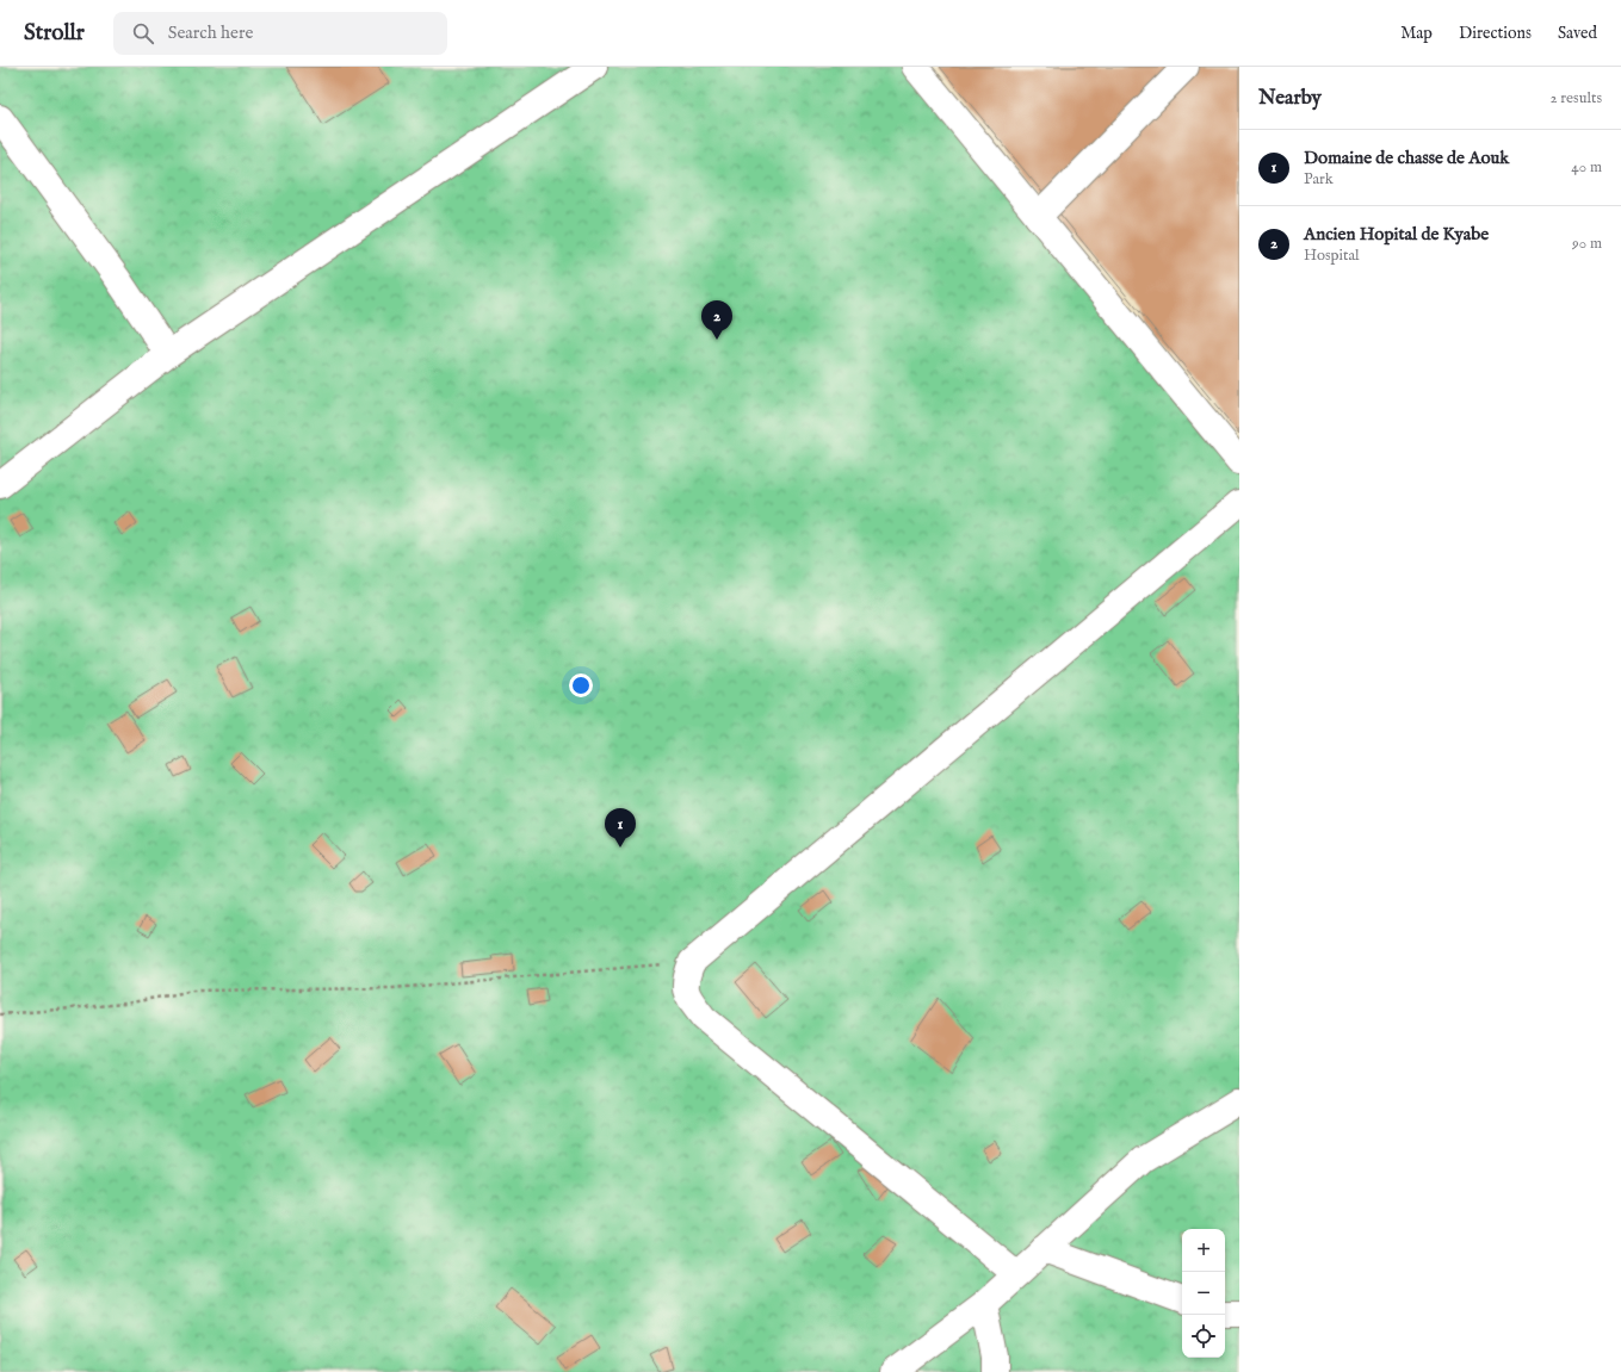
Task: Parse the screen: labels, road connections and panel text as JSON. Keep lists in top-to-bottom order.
{
  "page": {
    "header": "Strollr",
    "search": "Search here",
    "nav": ["Map", "Directions", "Saved"],
    "heading": ["Nearby", "2 results"],
    "list": [
      {
        "mark": "1",
        "name": "Domaine de chasse de Aouk",
        "note": "Park",
        "value": "40 m"
      },
      {
        "mark": "2",
        "name": "Ancien Hopital de Kyabe",
        "note": "Hospital",
        "value": "90 m"
      }
    ],
    "pins": ["2", "1"],
    "map_buttons": ["+", "−"]
  }
}
